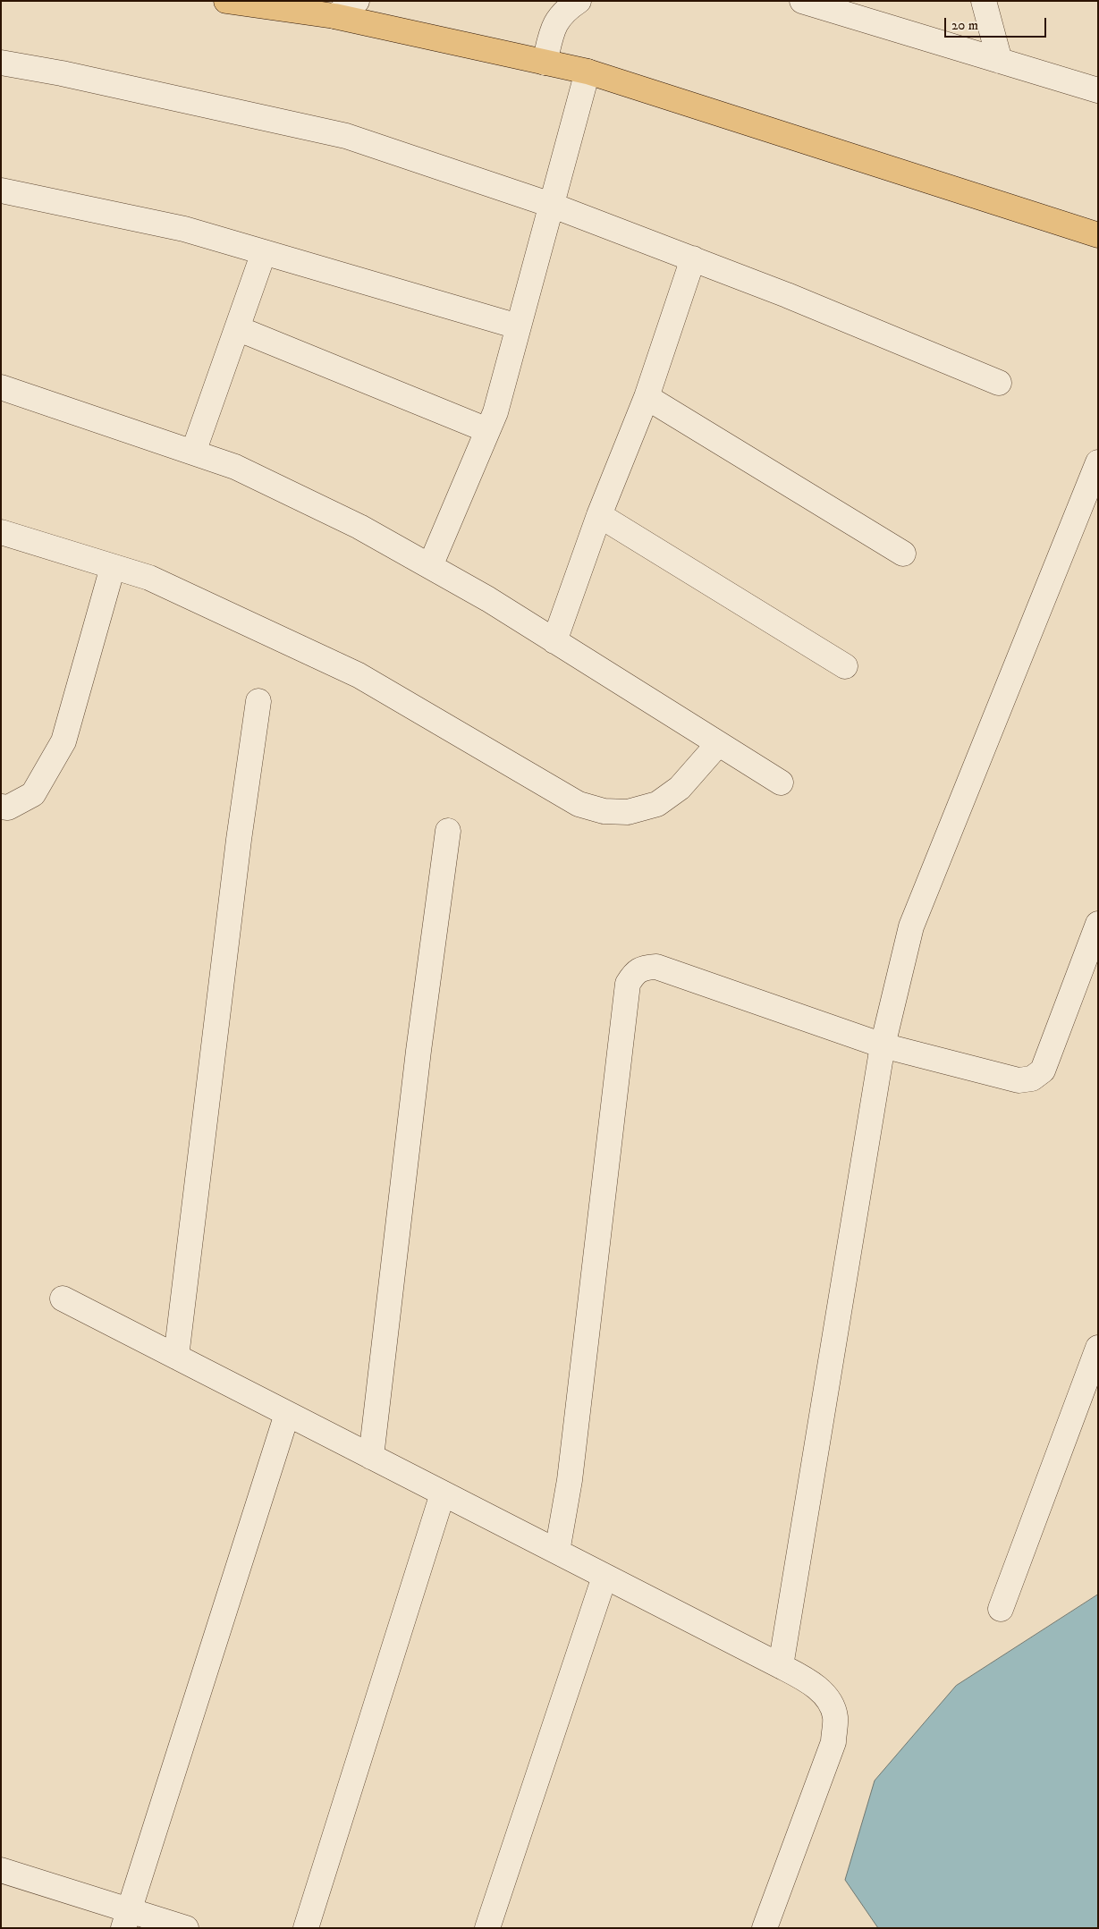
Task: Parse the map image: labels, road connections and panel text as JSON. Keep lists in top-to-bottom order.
{
  "scale_bar": "20 m"
}
